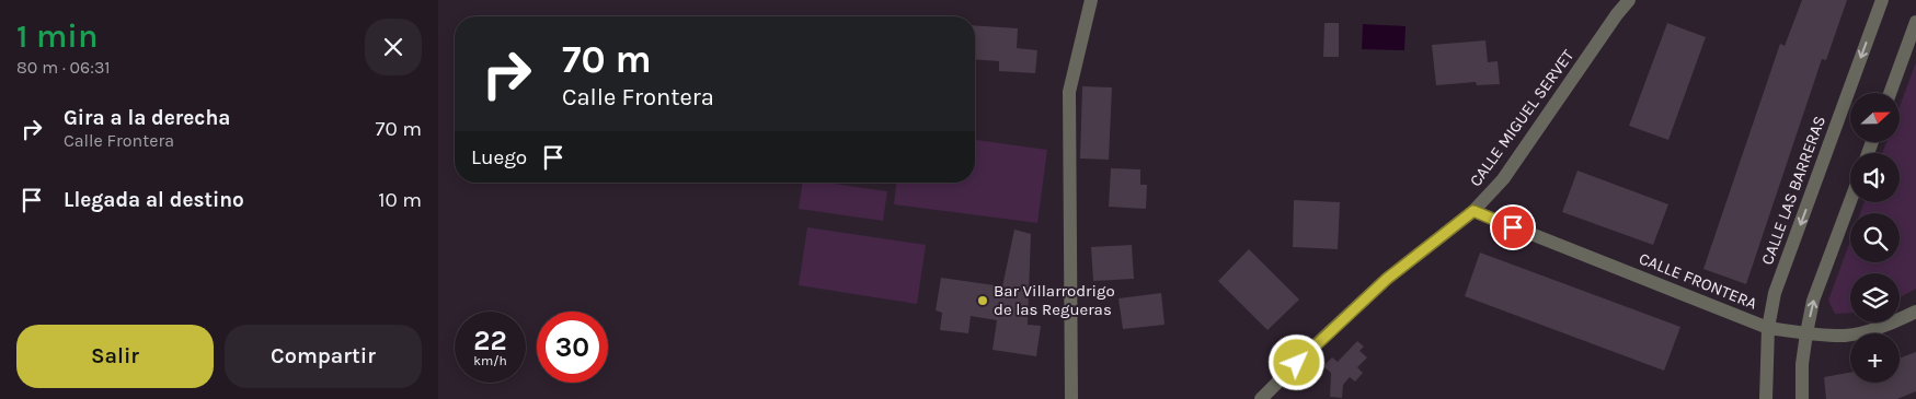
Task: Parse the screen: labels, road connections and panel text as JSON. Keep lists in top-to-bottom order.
{
  "streets": {
    "street": ["CALLE MIGUEL SERVET", "CALLE LAS BARRERAS", "CALLE FRONTERA"]
  },
  "crossings": [
    ["CALLE MIGUEL SERVET", "CALLE FRONTERA"],
    ["CALLE LAS BARRERAS", "CALLE FRONTERA"]
  ],
  "places": ["Bar Villarrodrigo de las Regueras"],
  "north": "right",
  "page": {
    "heading": ["1 min", "80 m · 06:31"],
    "turn": ["70 m", "Calle Frontera"],
    "list": [
      {
        "name": "Gira a la derecha",
        "note": "Calle Frontera",
        "value": "70 m"
      },
      {
        "name": "Llegada al destino",
        "value": "10 m"
      }
    ],
    "map_buttons": "+",
    "then": "Luego",
    "speed": "22 km/h",
    "limit": "30",
    "buttons": ["Salir", "Compartir"]
  }
}
